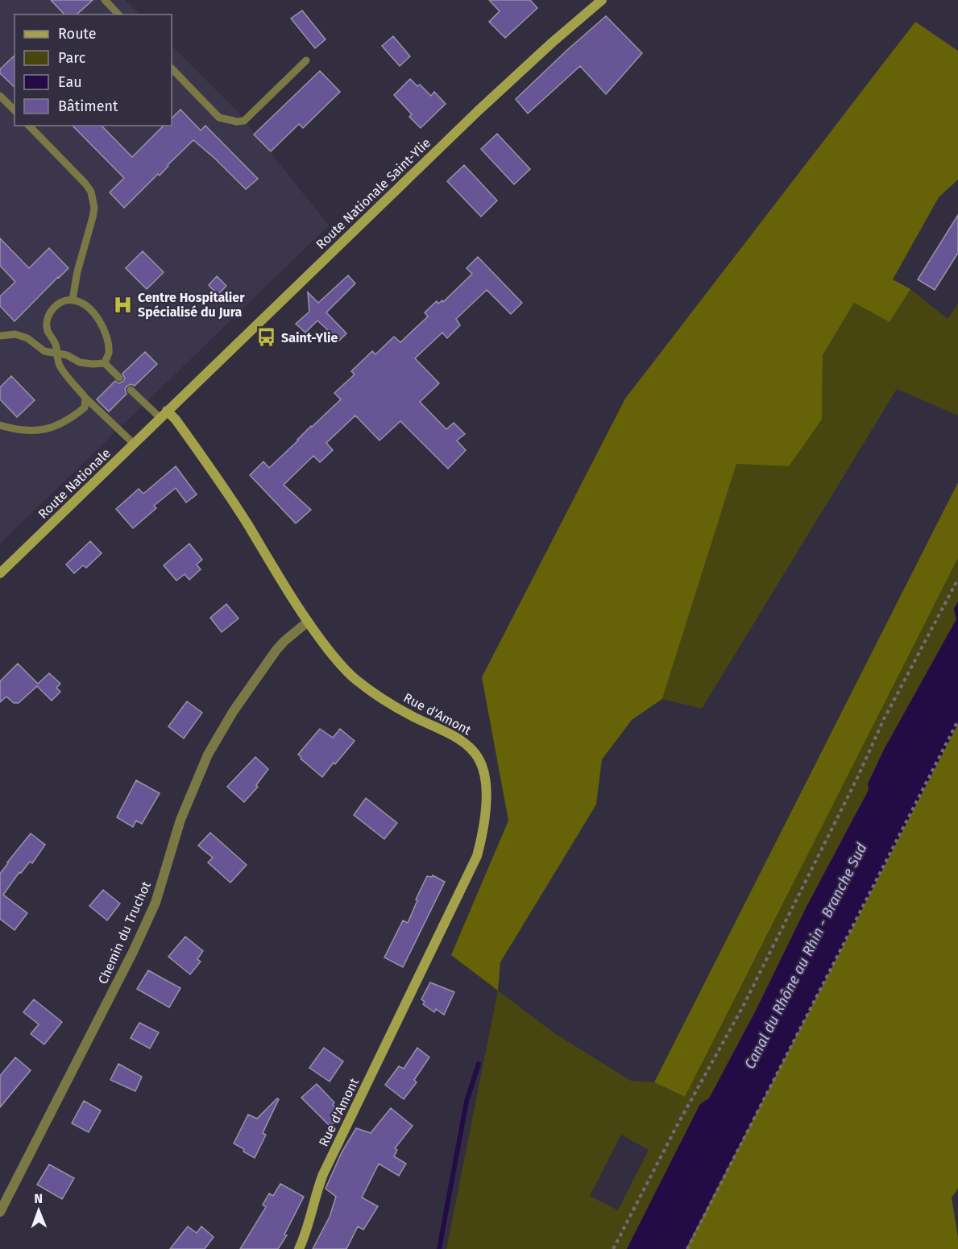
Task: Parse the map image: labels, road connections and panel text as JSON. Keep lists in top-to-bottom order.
{
  "streets": {
    "street": [
      "Route Nationale Saint-Ylie",
      "Route Nationale",
      "Rue d'Amont",
      "Chemin du Truchot"
    ]
  },
  "crossings": [
    ["Route Nationale Saint-Ylie", "Route Nationale"],
    ["Route Nationale Saint-Ylie", "Rue d'Amont"],
    ["Route Nationale", "Rue d'Amont"],
    ["Rue d'Amont", "Chemin du Truchot"]
  ],
  "water": ["Canal du Rhône au Rhin - Branche Sud"],
  "places": {
    "hospital": ["Centre Hospitalier Spécialisé du Jura"],
    "bus stop": ["Saint-Ylie"]
  },
  "legend": [
    "Route",
    "Parc",
    "Eau",
    "Bâtiment"
  ],
  "north": "top"
}
